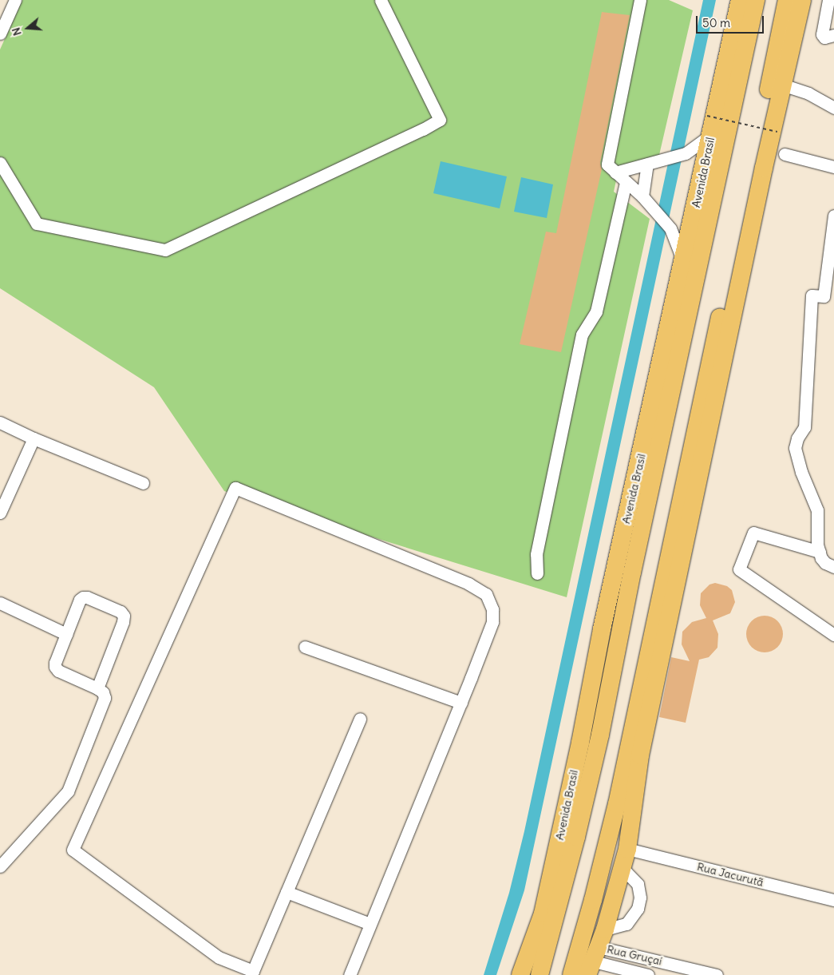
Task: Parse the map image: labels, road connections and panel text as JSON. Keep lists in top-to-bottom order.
{
  "streets": {
    "highway": ["Avenida Brasil"],
    "street": ["Rua Jacurutã", "Rua Gruçaí"]
  },
  "scale_bar": "50 m",
  "north": "left"
}
